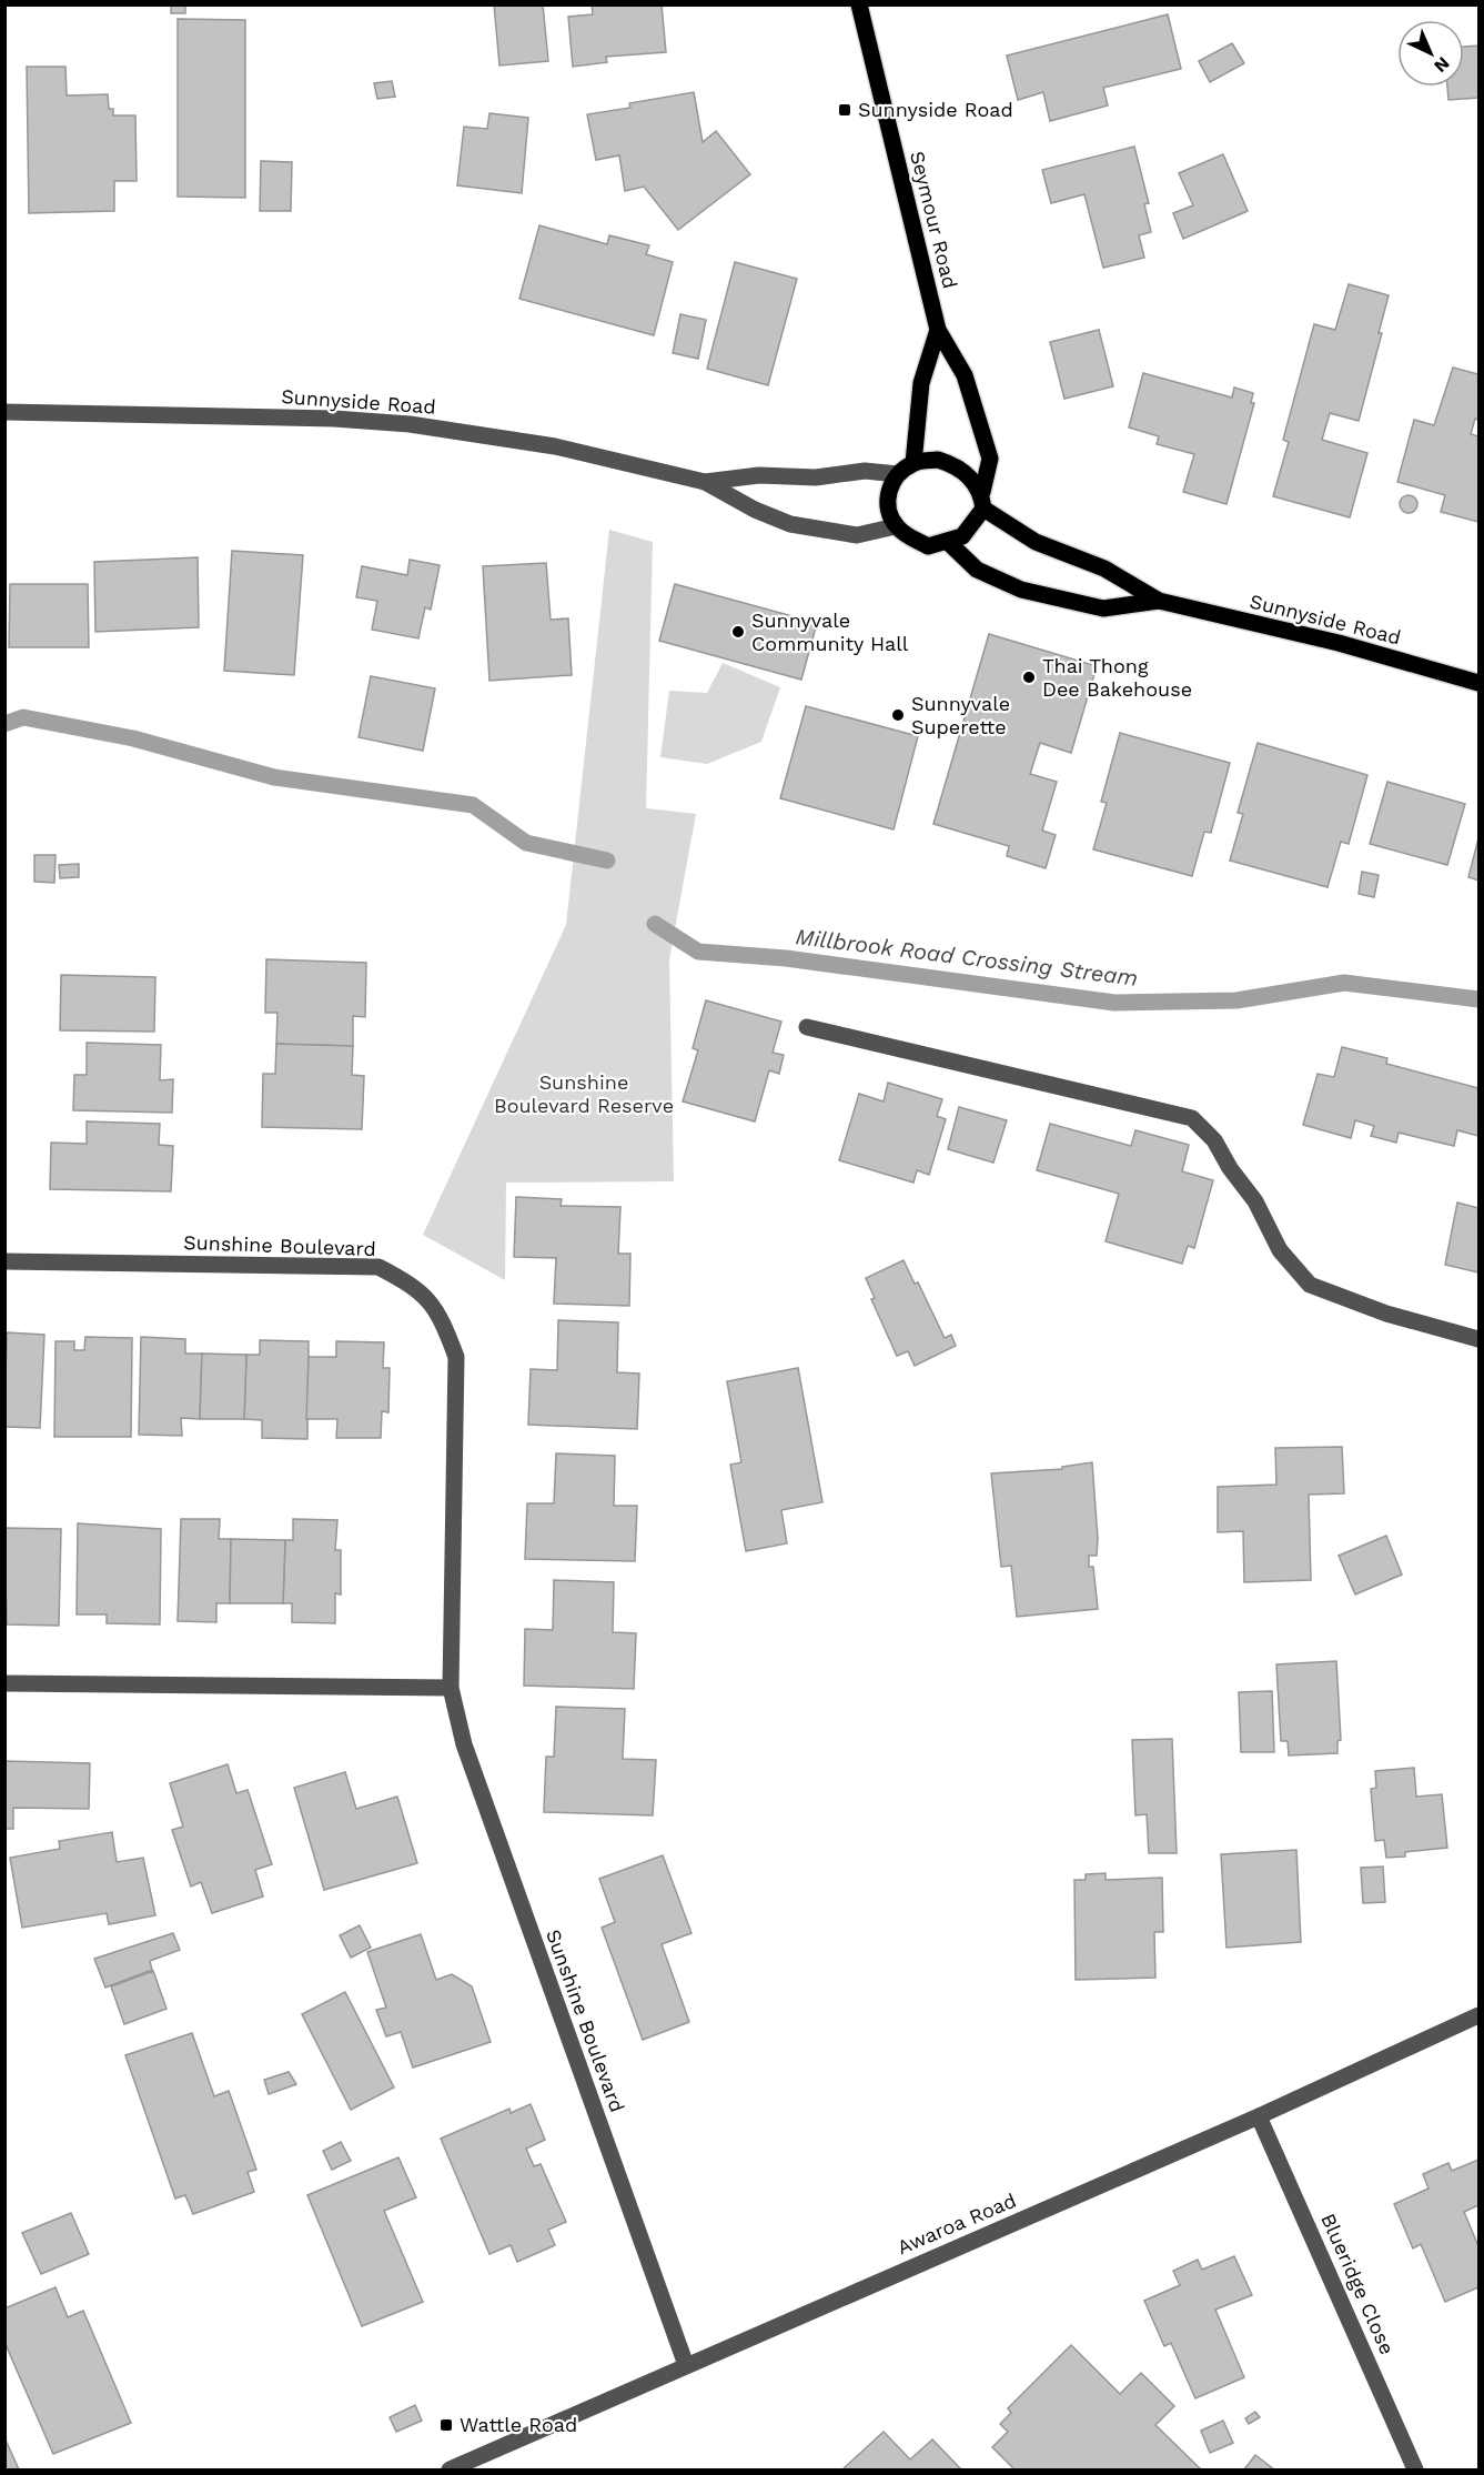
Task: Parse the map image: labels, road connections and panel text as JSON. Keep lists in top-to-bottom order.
{
  "streets": {
    "main road": ["Seymour Road", "Sunnyside Road"],
    "street": ["Sunshine Boulevard", "Awaroa Road", "Blueridge Close"]
  },
  "crossings": [
    ["Seymour Road", "Sunnyside Road"],
    ["Sunshine Boulevard", "Awaroa Road"],
    ["Awaroa Road", "Blueridge Close"]
  ],
  "water": ["Millbrook Road Crossing Stream"],
  "parks": ["Sunshine Boulevard Reserve"],
  "places": {
    "transit": ["Sunnyside Road", "Wattle Road"],
    "other": ["Sunnyvale Community Hall", "Thai Thong Dee Bakehouse", "Sunnyvale Superette"]
  },
  "north": "bottom right"
}
